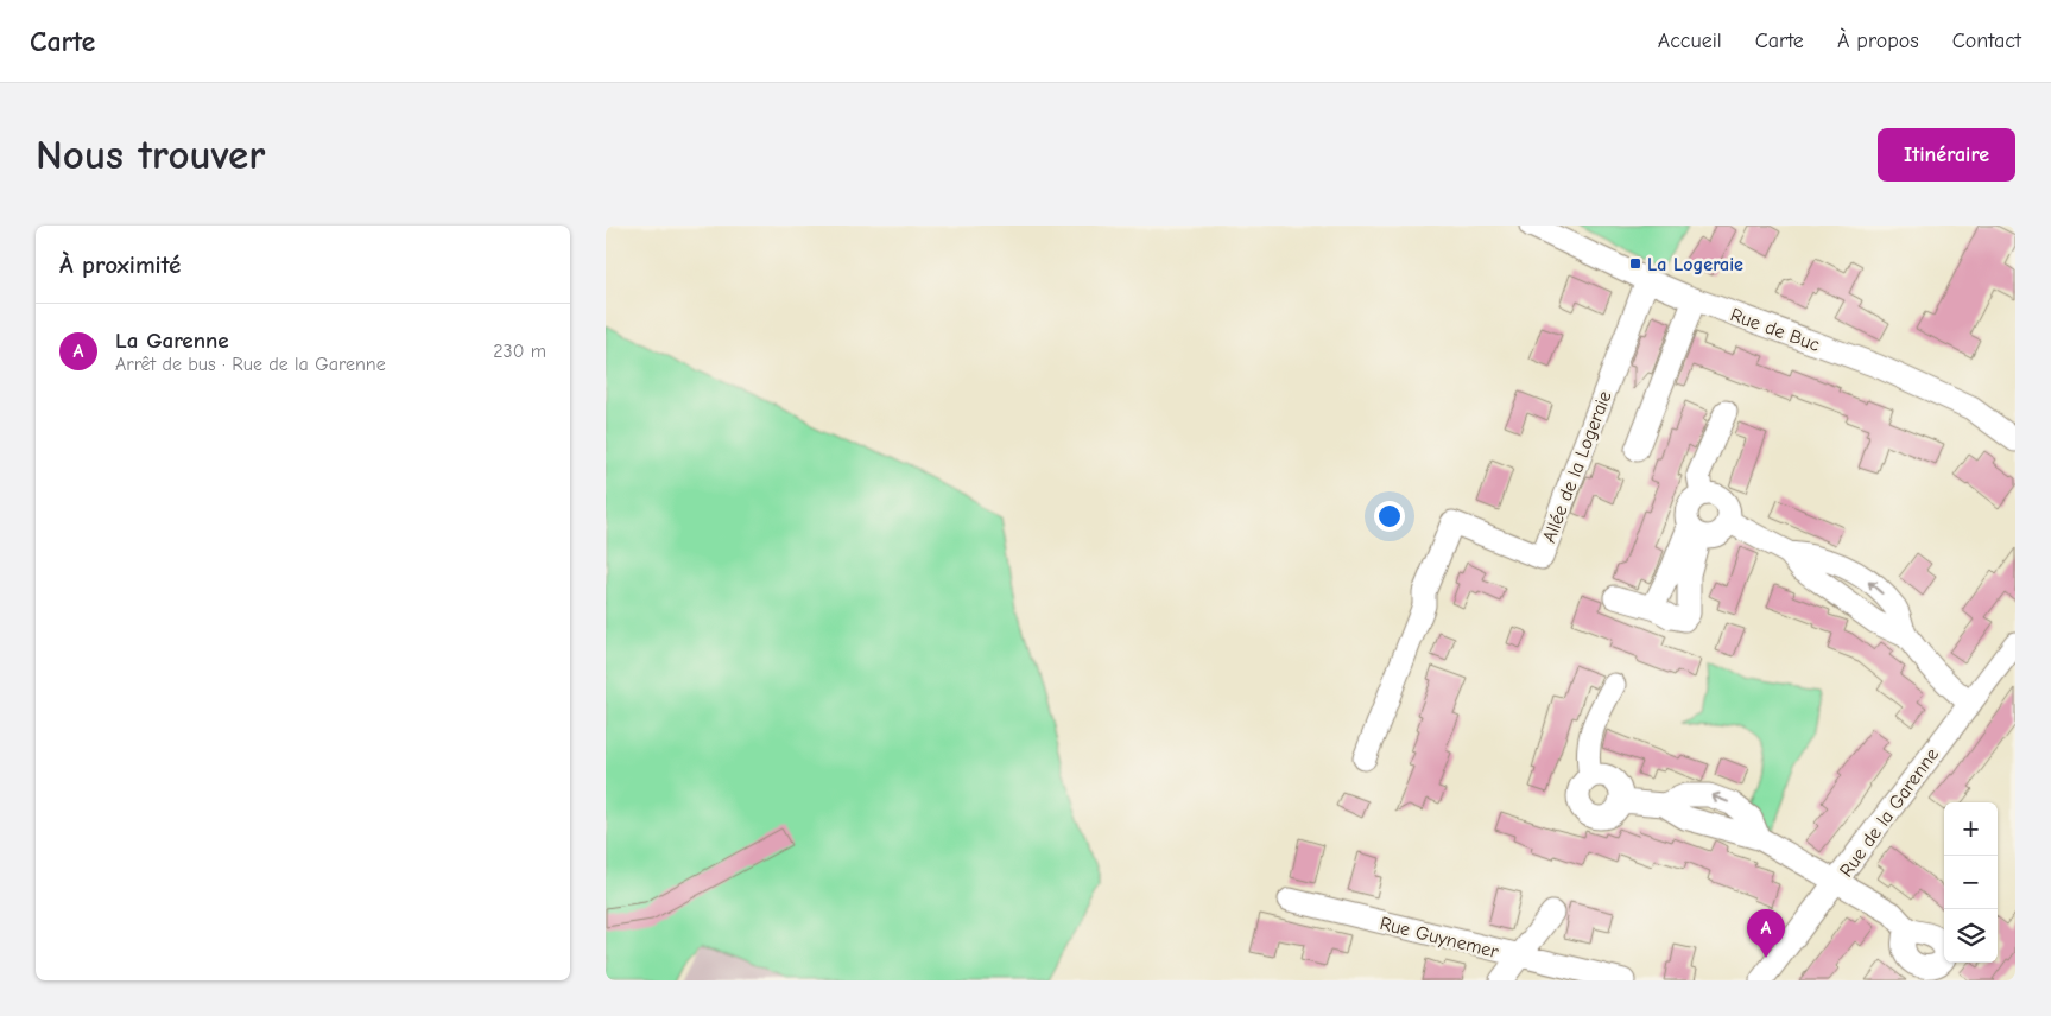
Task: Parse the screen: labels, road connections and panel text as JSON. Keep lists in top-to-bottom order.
{
  "streets": {
    "street": [
      "Rue de Buc",
      "Allée de la Logeraie",
      "Rue de la Garenne",
      "Rue Guynemer"
    ]
  },
  "crossings": [
    ["Rue de Buc", "Allée de la Logeraie"]
  ],
  "places": {
    "transit": ["La Logeraie"]
  },
  "page": {
    "header": "Carte",
    "nav": [
      "Accueil",
      "Carte",
      "À propos",
      "Contact"
    ],
    "buttons": "Itinéraire",
    "title": "Nous trouver",
    "heading": "À proximité",
    "list": [
      {
        "mark": "A",
        "name": "La Garenne",
        "note": "Arrêt de bus · Rue de la Garenne",
        "value": "230 m"
      }
    ],
    "map_buttons": ["+", "−"],
    "pins": "A"
  }
}
